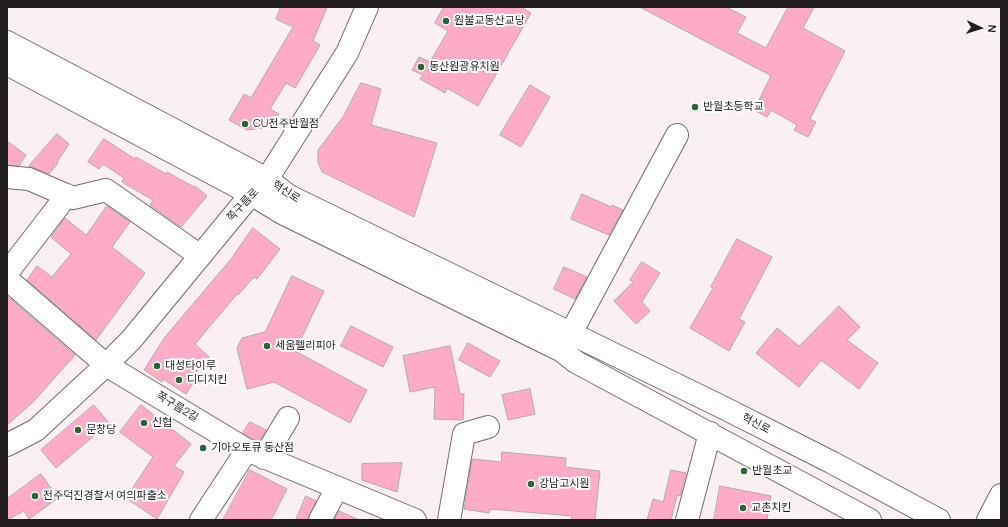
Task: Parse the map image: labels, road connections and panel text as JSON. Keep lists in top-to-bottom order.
{
  "streets": {
    "street": ["혁신로", "쪽구름로", "쪽구름2길"]
  },
  "crossings": [
    ["혁신로", "쪽구름로"],
    ["쪽구름로", "쪽구름2길"]
  ],
  "places": [
    "원불교동산교당",
    "동산원광유치원",
    "반월초등학교",
    "CU전주반월점",
    "세움펠리피아",
    "대성타이루",
    "디디치킨",
    "신협",
    "문창당",
    "기아오토큐 동산점",
    "반월초교",
    "강남고시원",
    "전주덕진경찰서 여의파출소",
    "교촌치킨"
  ],
  "north": "right"
}
